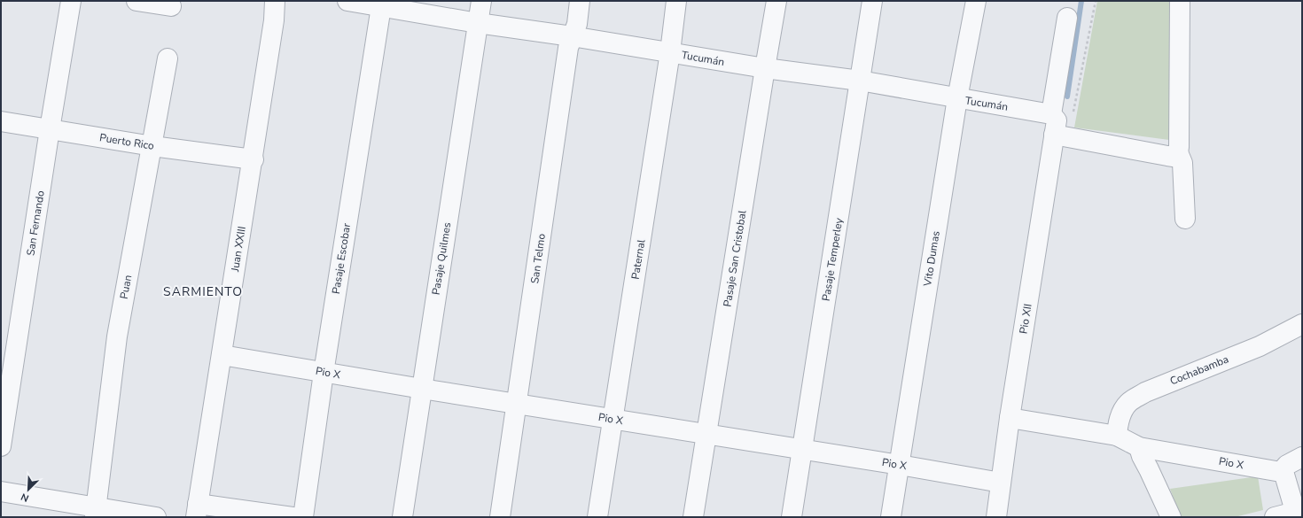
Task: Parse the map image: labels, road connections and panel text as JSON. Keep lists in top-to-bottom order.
{
  "streets": {
    "street": [
      "Tucumán",
      "Puerto Rico",
      "San Fernando",
      "Juan XXIII",
      "Pasaje Escobar",
      "Pasaje Quilmes",
      "San Telmo",
      "Pasaje San Cristobal",
      "Vito Dumas",
      "Paternal",
      "Pasaje Temperley",
      "Puan",
      "Pio XII",
      "Cochabamba",
      "Pio X"
    ]
  },
  "crossings": [
    ["Tucumán", "Pasaje Escobar"],
    ["Tucumán", "Pasaje Quilmes"],
    ["Tucumán", "San Telmo"],
    ["Tucumán", "Pasaje San Cristobal"],
    ["Tucumán", "Vito Dumas"],
    ["Tucumán", "Paternal"],
    ["Tucumán", "Pasaje Temperley"],
    ["Tucumán", "Pio XII"],
    ["Puerto Rico", "San Fernando"],
    ["Puerto Rico", "Juan XXIII"],
    ["Puerto Rico", "Puan"],
    ["Juan XXIII", "Pio X"],
    ["Pasaje Escobar", "Pio X"],
    ["Pasaje Quilmes", "Pio X"],
    ["San Telmo", "Pio X"],
    ["Pasaje San Cristobal", "Pio X"],
    ["Vito Dumas", "Pio X"],
    ["Paternal", "Pio X"],
    ["Pasaje Temperley", "Pio X"],
    ["Pio XII", "Pio X"],
    ["Cochabamba", "Pio X"]
  ],
  "districts": ["SARMIENTO"],
  "north": "bottom left"
}
